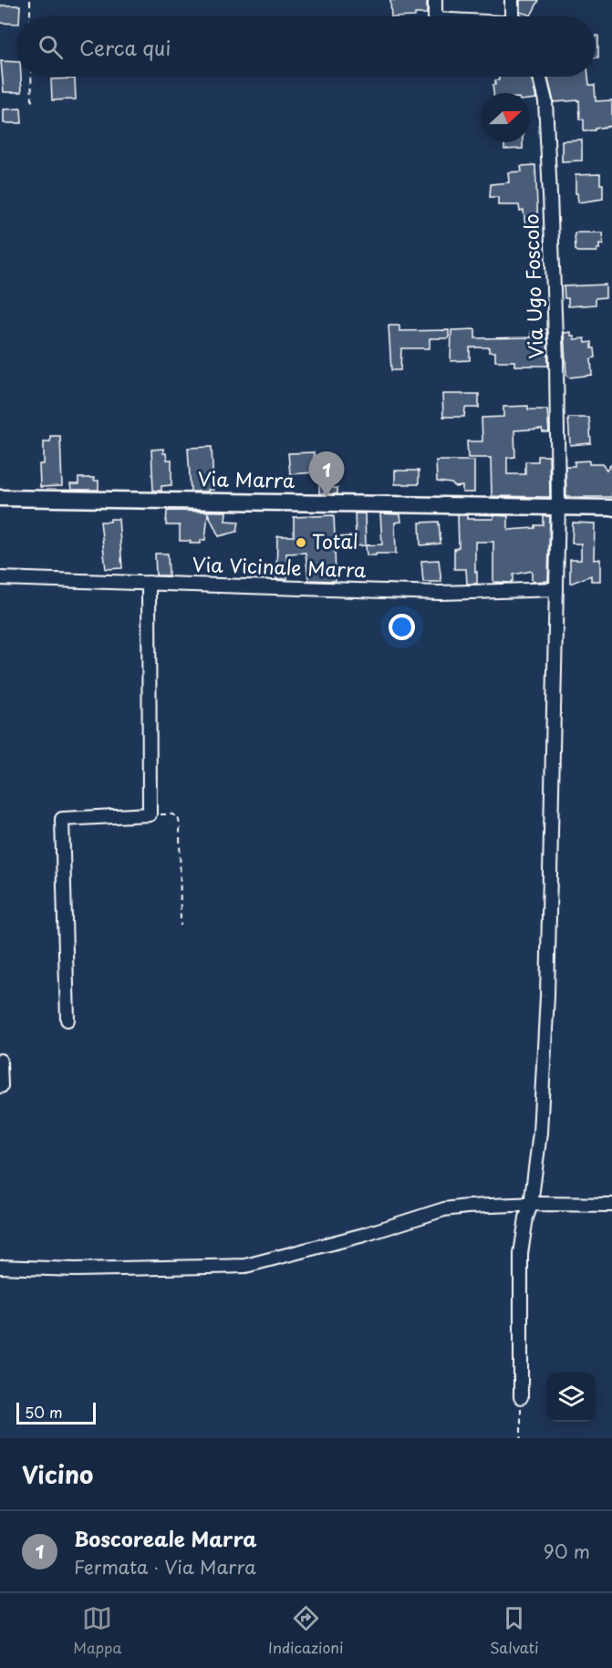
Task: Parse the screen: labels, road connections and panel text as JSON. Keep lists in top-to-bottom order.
{
  "streets": {
    "main road": ["Via Marra"],
    "street": ["Via Ugo Foscolo", "Via Vicinale Marra"]
  },
  "crossings": [
    ["Via Ugo Foscolo", "Via Marra"],
    ["Via Ugo Foscolo", "Via Vicinale Marra"]
  ],
  "places": ["Total"],
  "scale_bar": "50 m",
  "north": "right",
  "page": {
    "search": "Cerca qui",
    "pins": "1",
    "scale": "50 m",
    "heading": "Vicino",
    "list": [
      {
        "mark": "1",
        "name": "Boscoreale Marra",
        "note": "Fermata · Via Marra",
        "value": "90 m"
      }
    ],
    "nav": ["Mappa", "Indicazioni", "Salvati"]
  }
}
